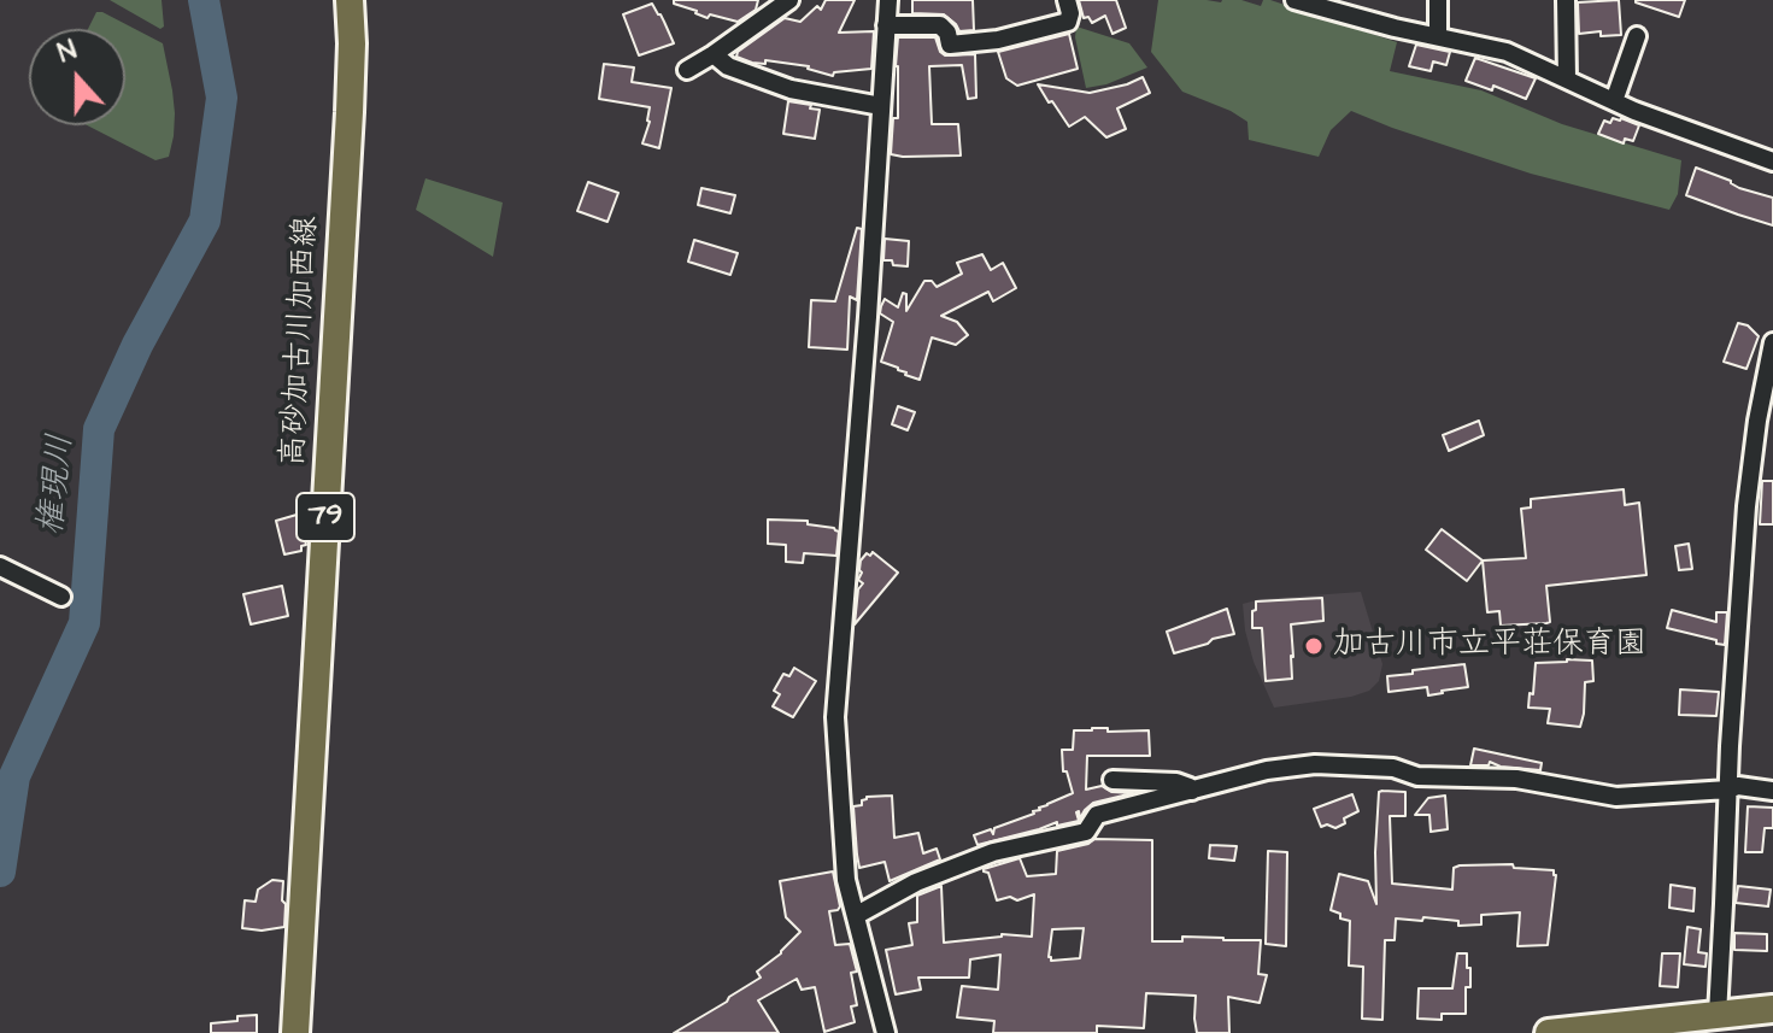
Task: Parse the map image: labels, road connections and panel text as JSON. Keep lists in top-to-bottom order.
{
  "streets": {
    "main road": ["高砂加古川加西線", "79"]
  },
  "water": ["権現川"],
  "places": ["加古川市立平荘保育園"],
  "north": "top"
}
